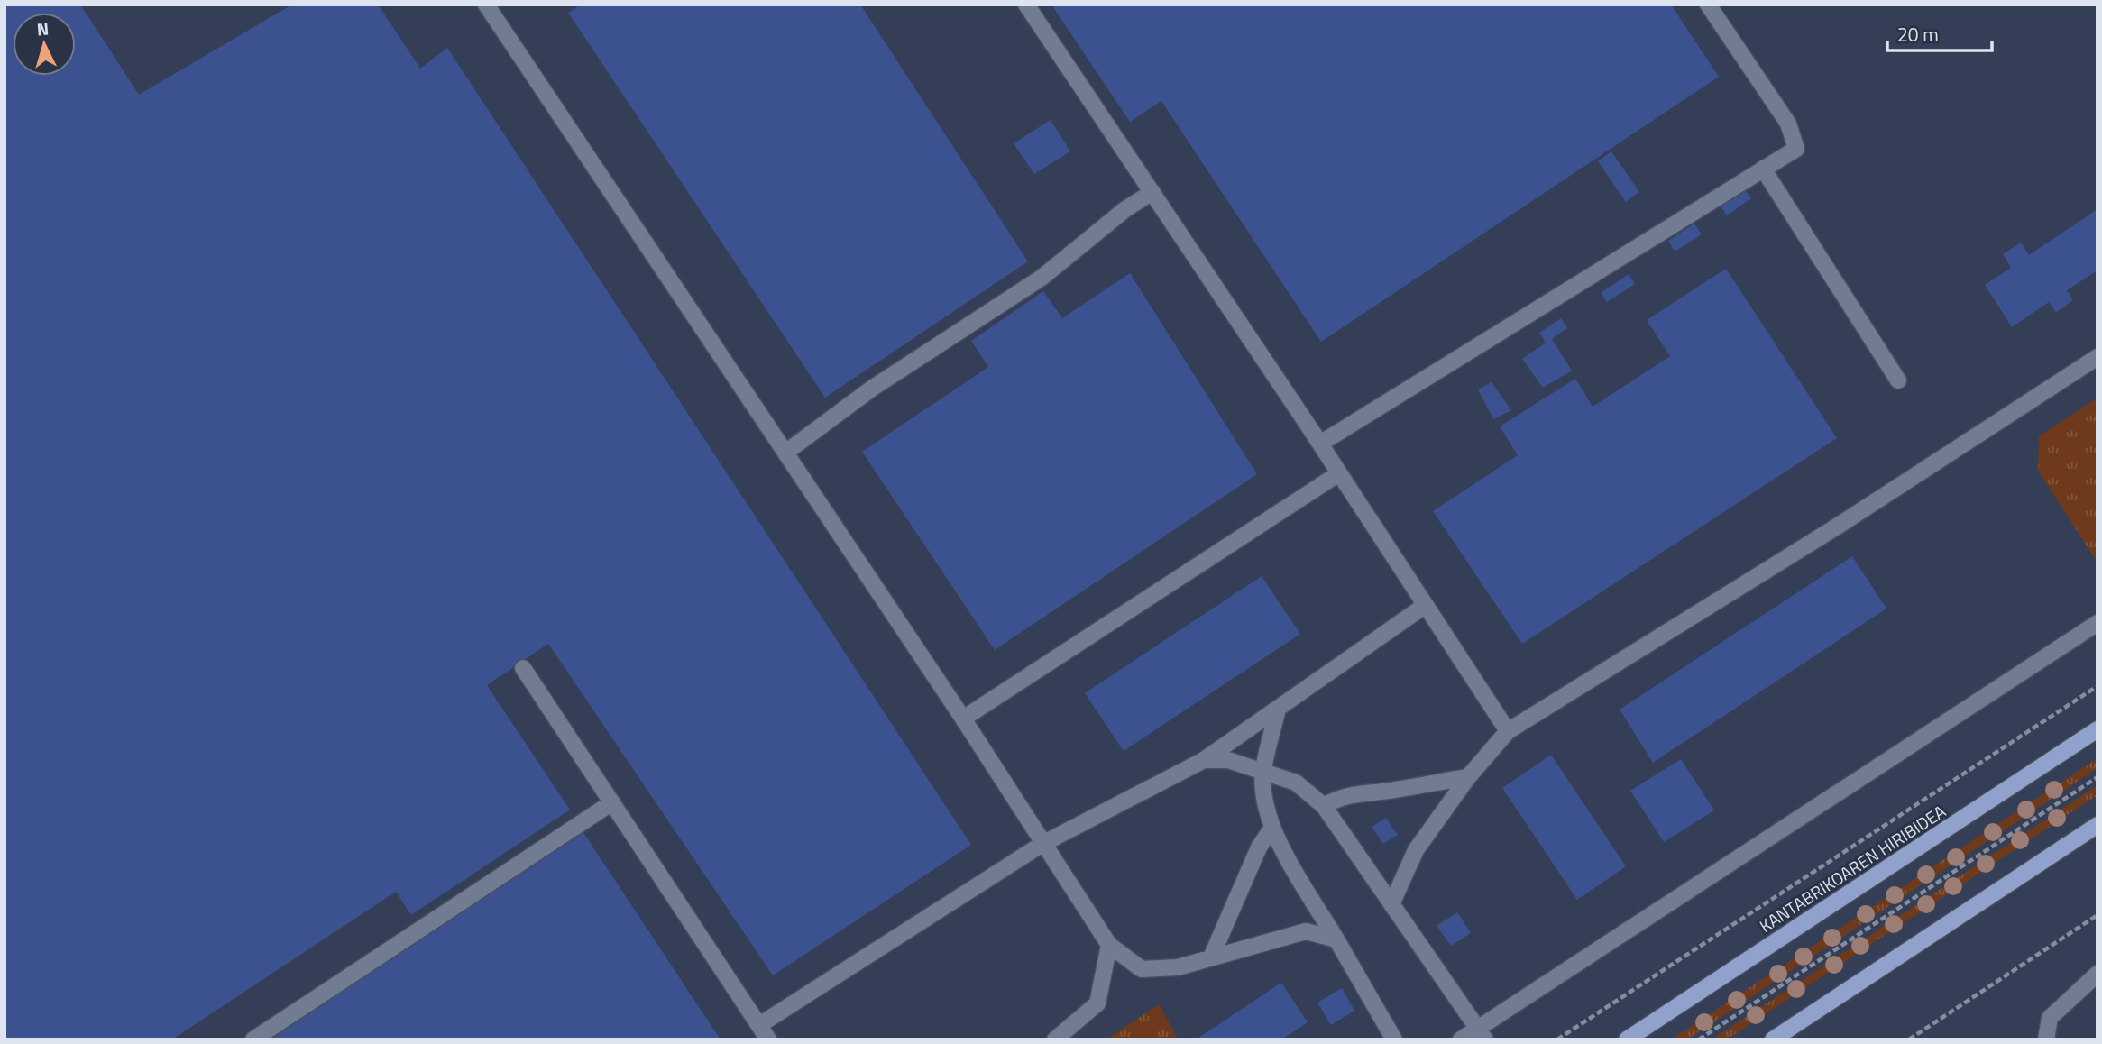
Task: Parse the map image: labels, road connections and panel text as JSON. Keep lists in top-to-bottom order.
{
  "streets": {
    "main road": ["KANTABRIKOAREN HIRIBIDEA"]
  },
  "scale_bar": "20 m",
  "north": "top"
}
